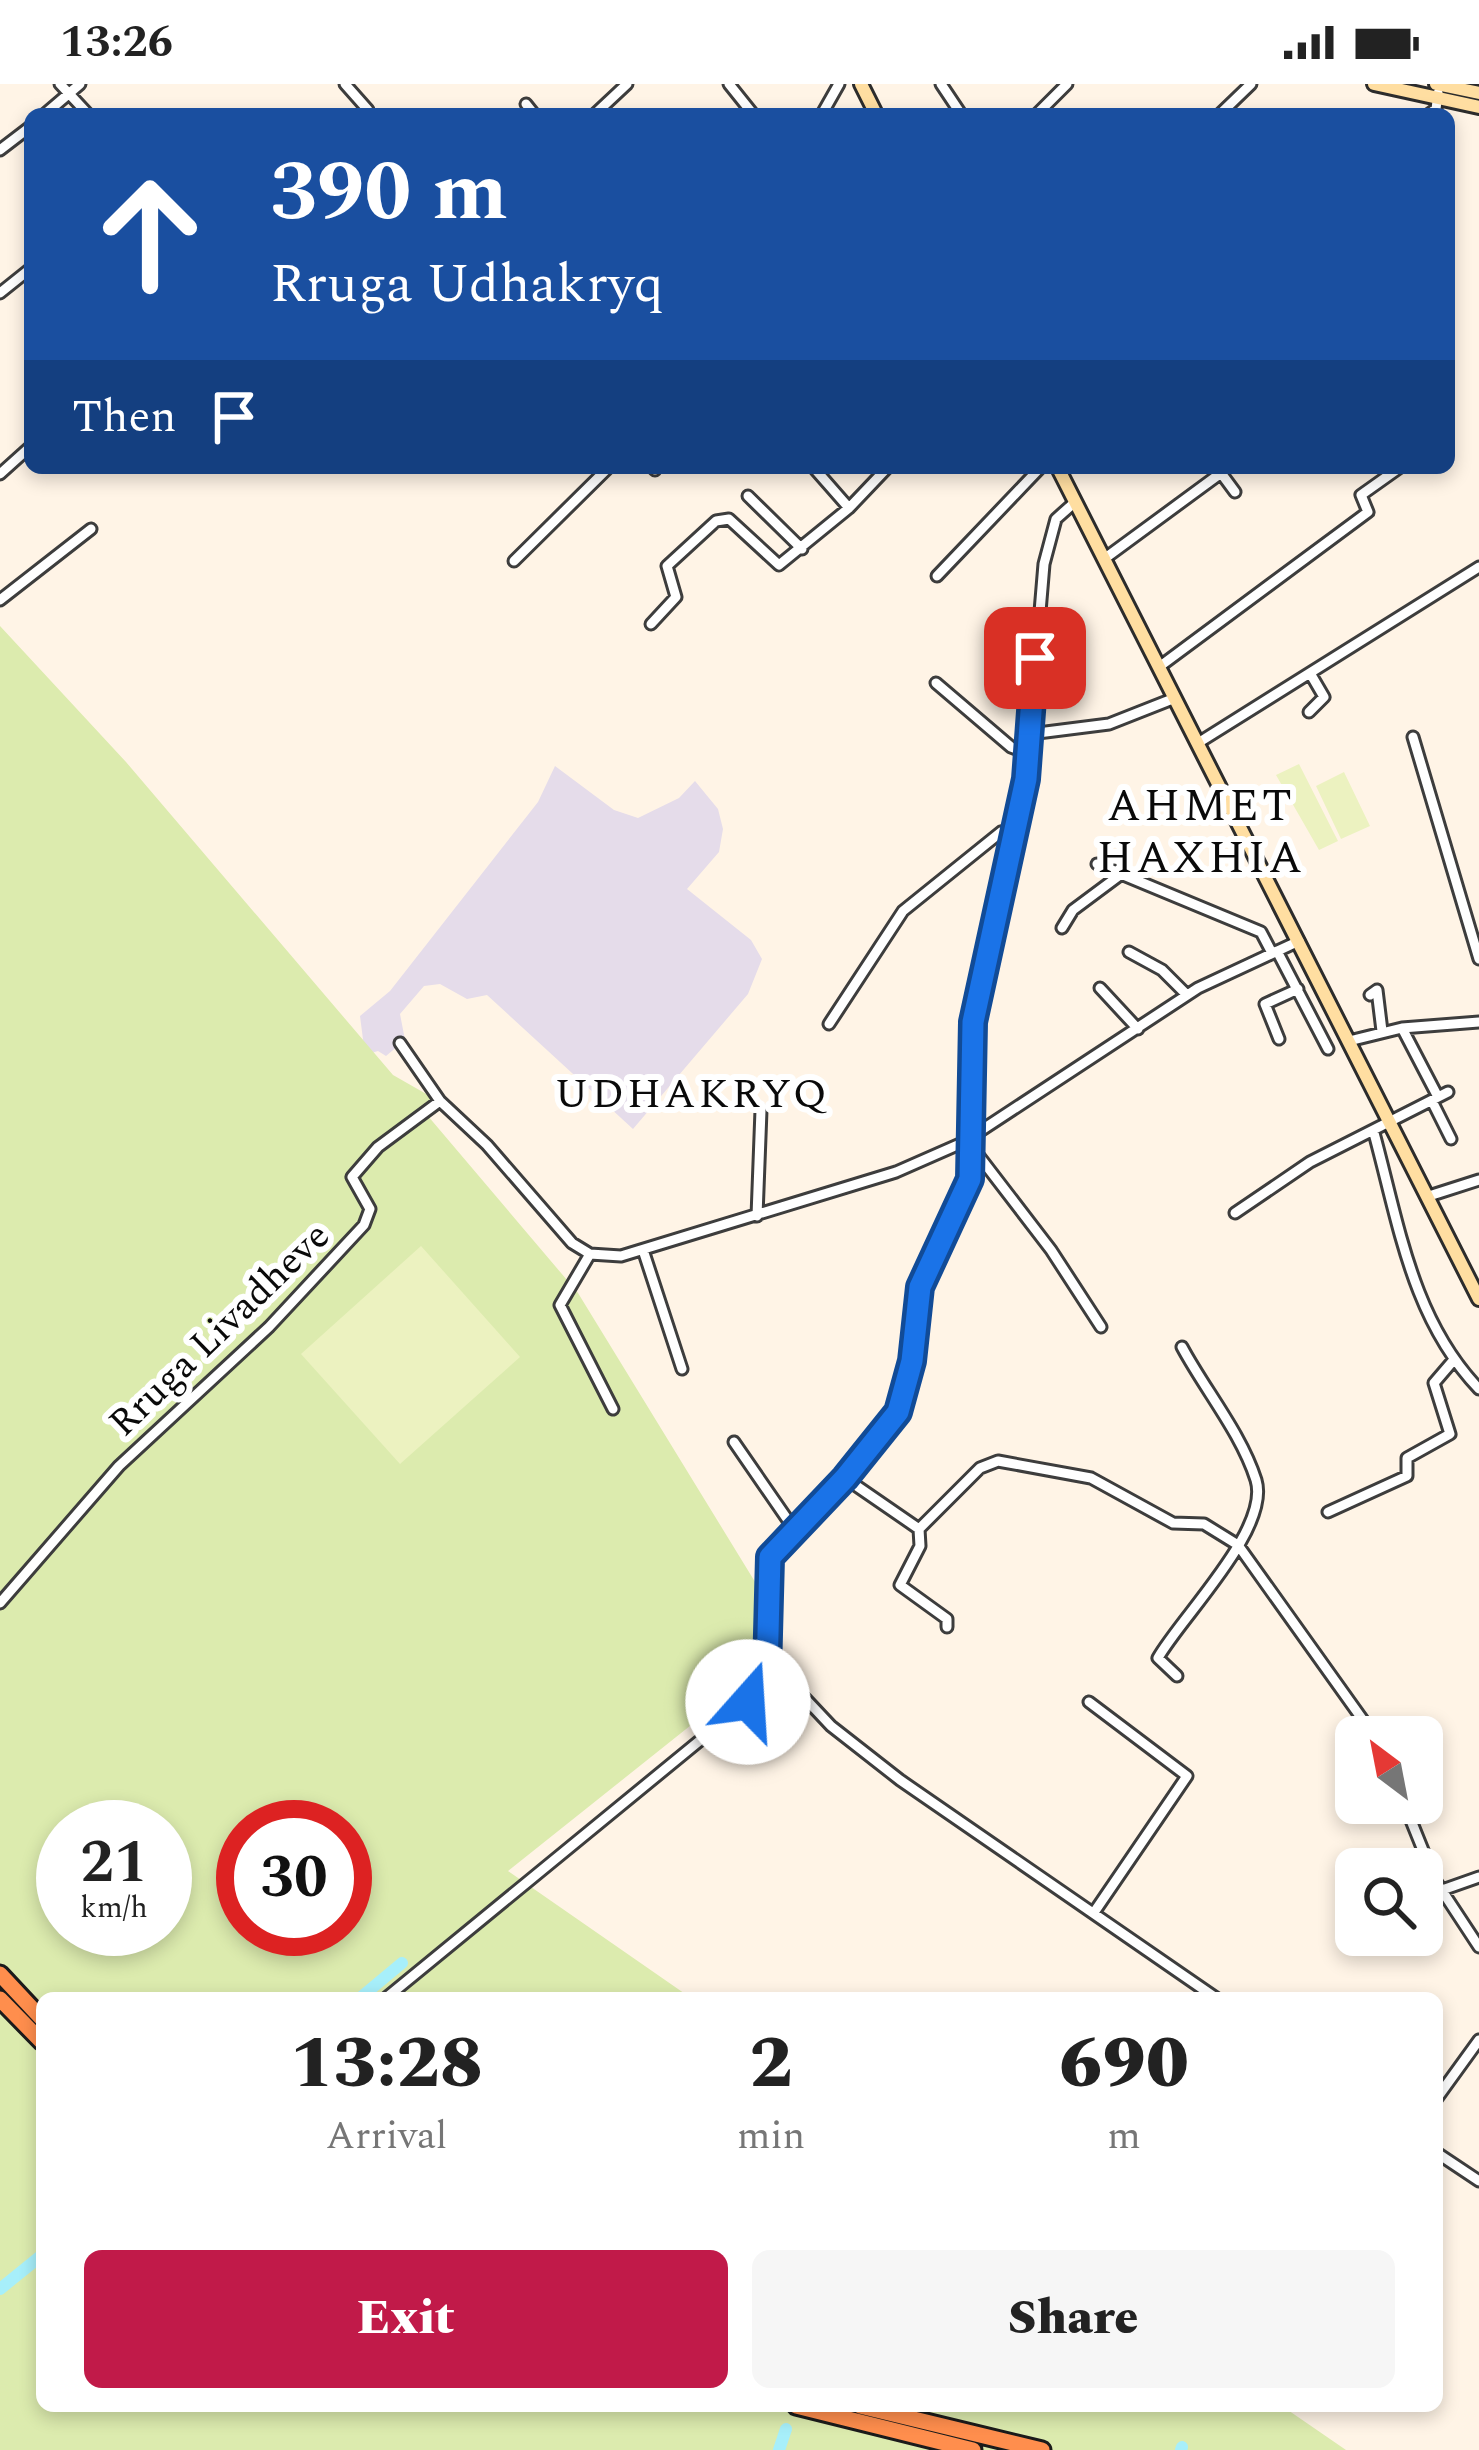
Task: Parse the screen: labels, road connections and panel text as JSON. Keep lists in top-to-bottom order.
{
  "streets": {
    "street": ["Rruga Livadheve"]
  },
  "districts": ["AHMET HAXHIA", "UDHAKRYQ"],
  "north": "top left",
  "page": {
    "status": "13:26",
    "turn": ["390 m", "Rruga Udhakryq"],
    "then": "Then",
    "speed": "21 km/h",
    "limit": "30",
    "eta": [
      "13:28",
      "Arrival",
      "2",
      "min",
      "690",
      "m"
    ],
    "buttons": ["Exit", "Share"]
  }
}
